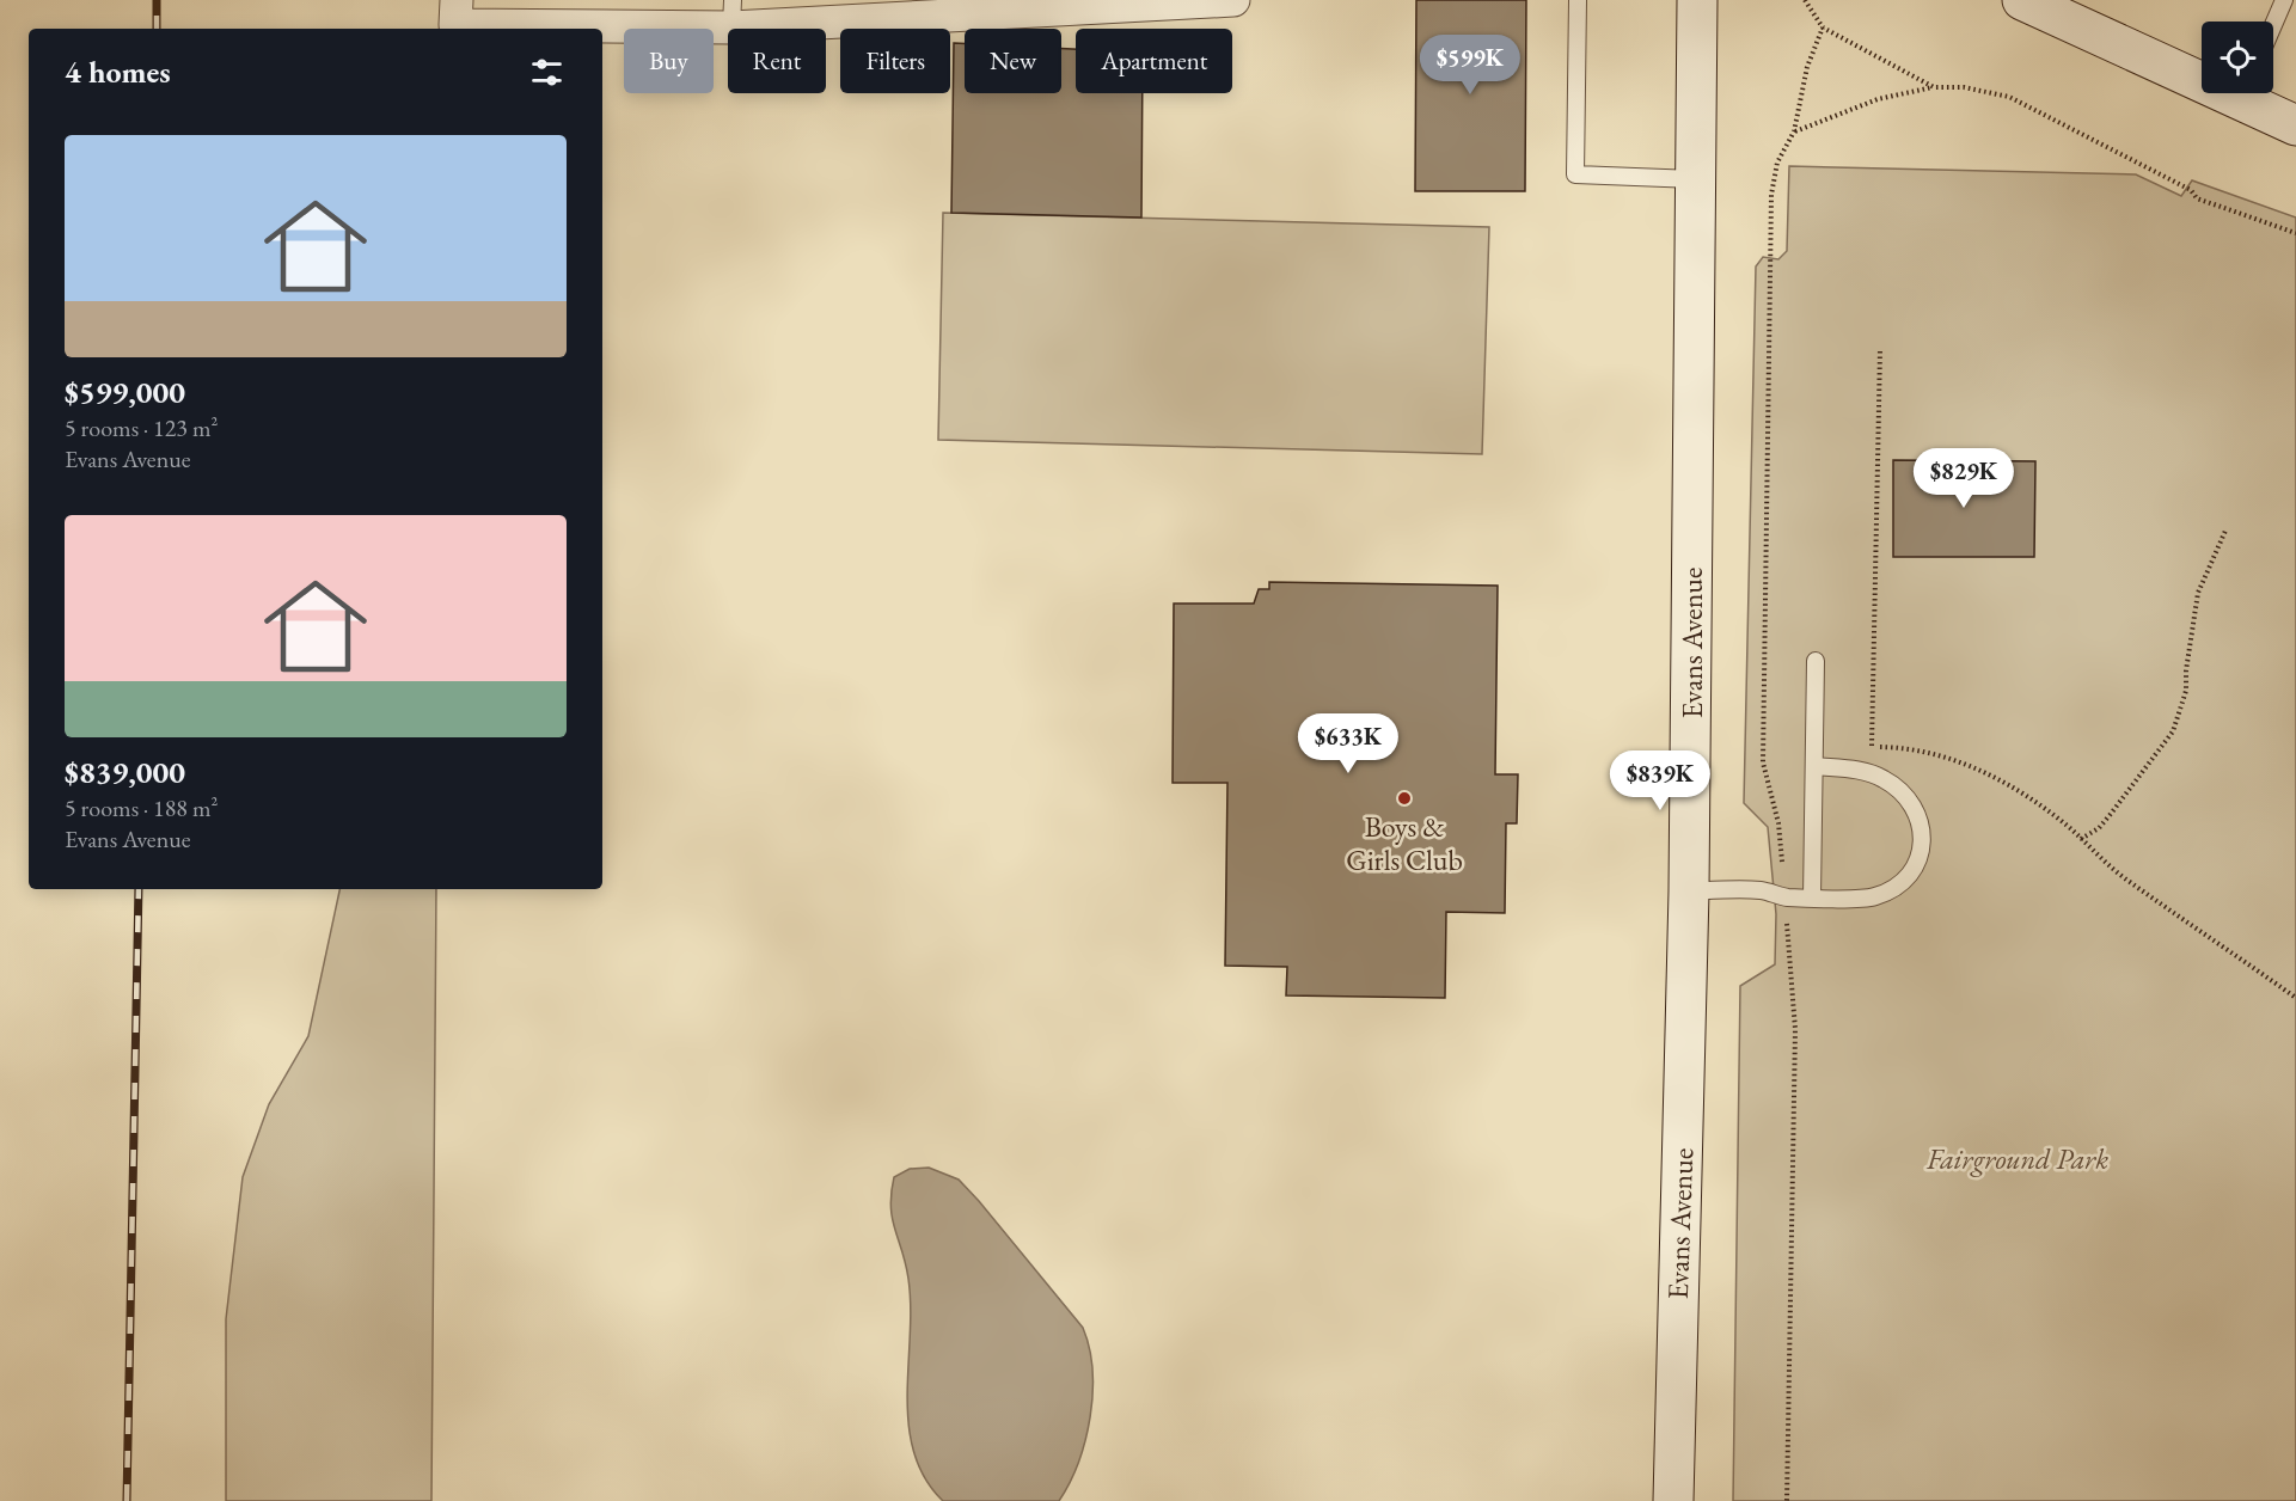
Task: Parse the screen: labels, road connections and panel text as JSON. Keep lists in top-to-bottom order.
{
  "streets": {
    "street": ["Evans Avenue"]
  },
  "parks": ["Fairground Park"],
  "places": ["Boys & Girls Club"],
  "page": {
    "chip": [
      "Buy",
      "Rent",
      "Filters",
      "New",
      "Apartment"
    ],
    "heading": "4 homes",
    "price": [
      "$599K",
      "$829K",
      "$633K",
      "$839K"
    ],
    "list": [
      {
        "name": "$599,000",
        "note": "5 rooms · 123 m² · Evans Avenue"
      },
      {
        "name": "$839,000",
        "note": "5 rooms · 188 m² · Evans Avenue"
      }
    ]
  }
}
